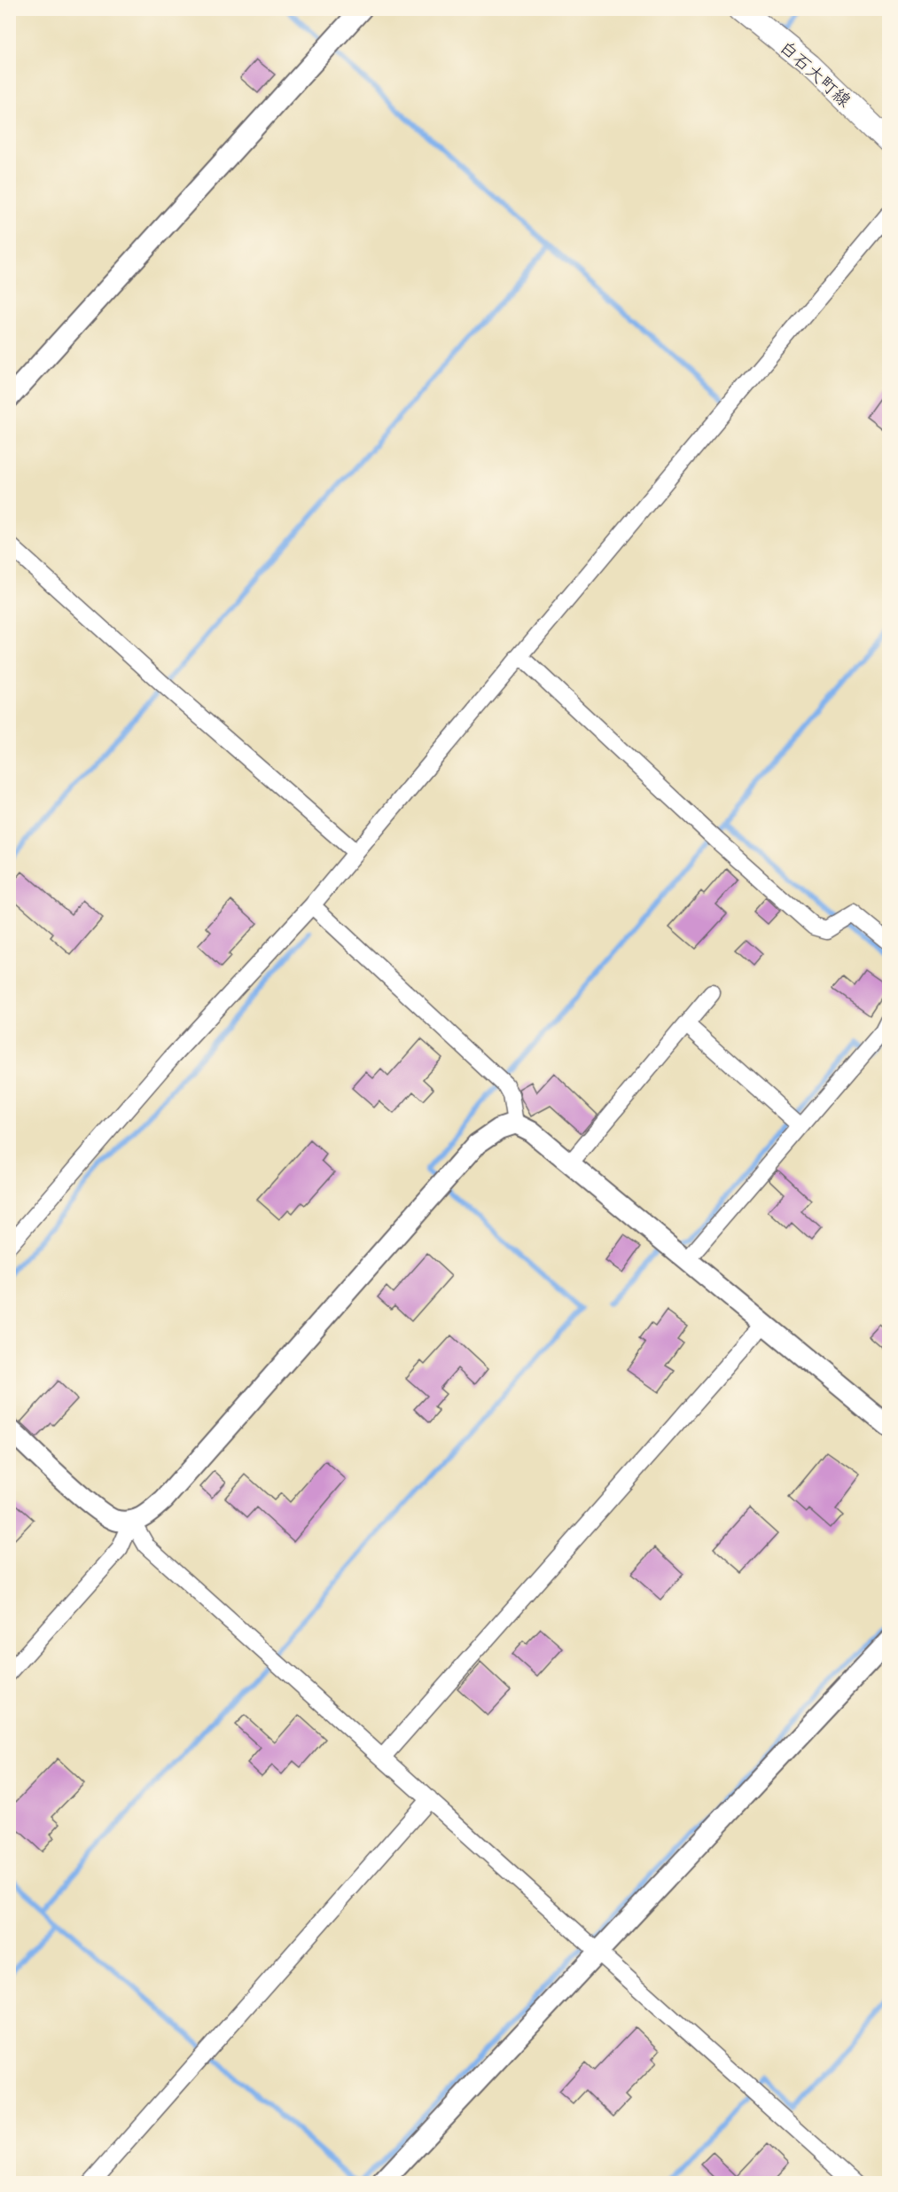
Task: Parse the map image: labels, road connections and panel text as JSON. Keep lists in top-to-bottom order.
{
  "streets": {
    "main road": ["白石大町線"]
  }
}
